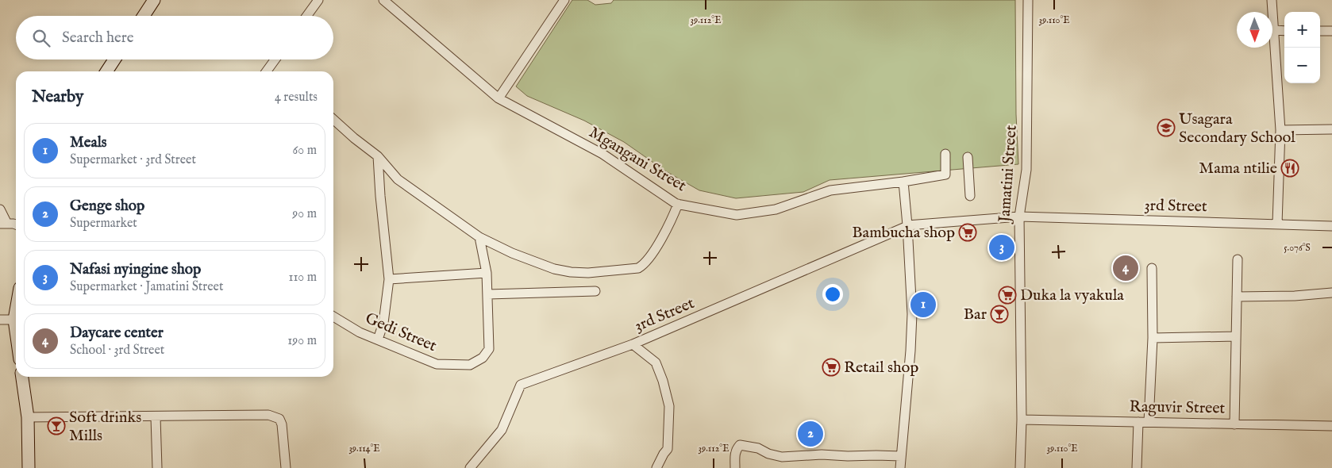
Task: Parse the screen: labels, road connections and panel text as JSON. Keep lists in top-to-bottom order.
{
  "streets": {
    "street": [
      "Mgangani Street",
      "Jamatini Street",
      "3rd Street",
      "Gedi Street",
      "Raguvir Street"
    ]
  },
  "crossings": [
    ["Jamatini Street", "3rd Street"],
    ["Jamatini Street", "Raguvir Street"]
  ],
  "places": {
    "school or university": ["Usagara Secondary School"],
    "restaurant": ["Mama ntilie"],
    "supermarket": ["Bambucha shop", "Duka la vyakula", "Retail shop"],
    "bar": ["Bar", "Soft drinks Mills"]
  },
  "north": "bottom",
  "page": {
    "map_buttons": ["+", "−"],
    "search": "Search here",
    "heading": ["Nearby", "4 results"],
    "list": [
      {
        "mark": "1",
        "name": "Meals",
        "note": "Supermarket · 3rd Street",
        "value": "60 m"
      },
      {
        "mark": "2",
        "name": "Genge shop",
        "note": "Supermarket",
        "value": "90 m"
      },
      {
        "mark": "3",
        "name": "Nafasi nyingine shop",
        "note": "Supermarket · Jamatini Street",
        "value": "110 m"
      },
      {
        "mark": "4",
        "name": "Daycare center",
        "note": "School · 3rd Street",
        "value": "190 m"
      }
    ],
    "pins": [
      "3",
      "4",
      "1",
      "2"
    ]
  },
  "coordinates": [
    "39.112°E",
    "39.110°E",
    "5.076°S",
    "39.114°E"
  ]
}
